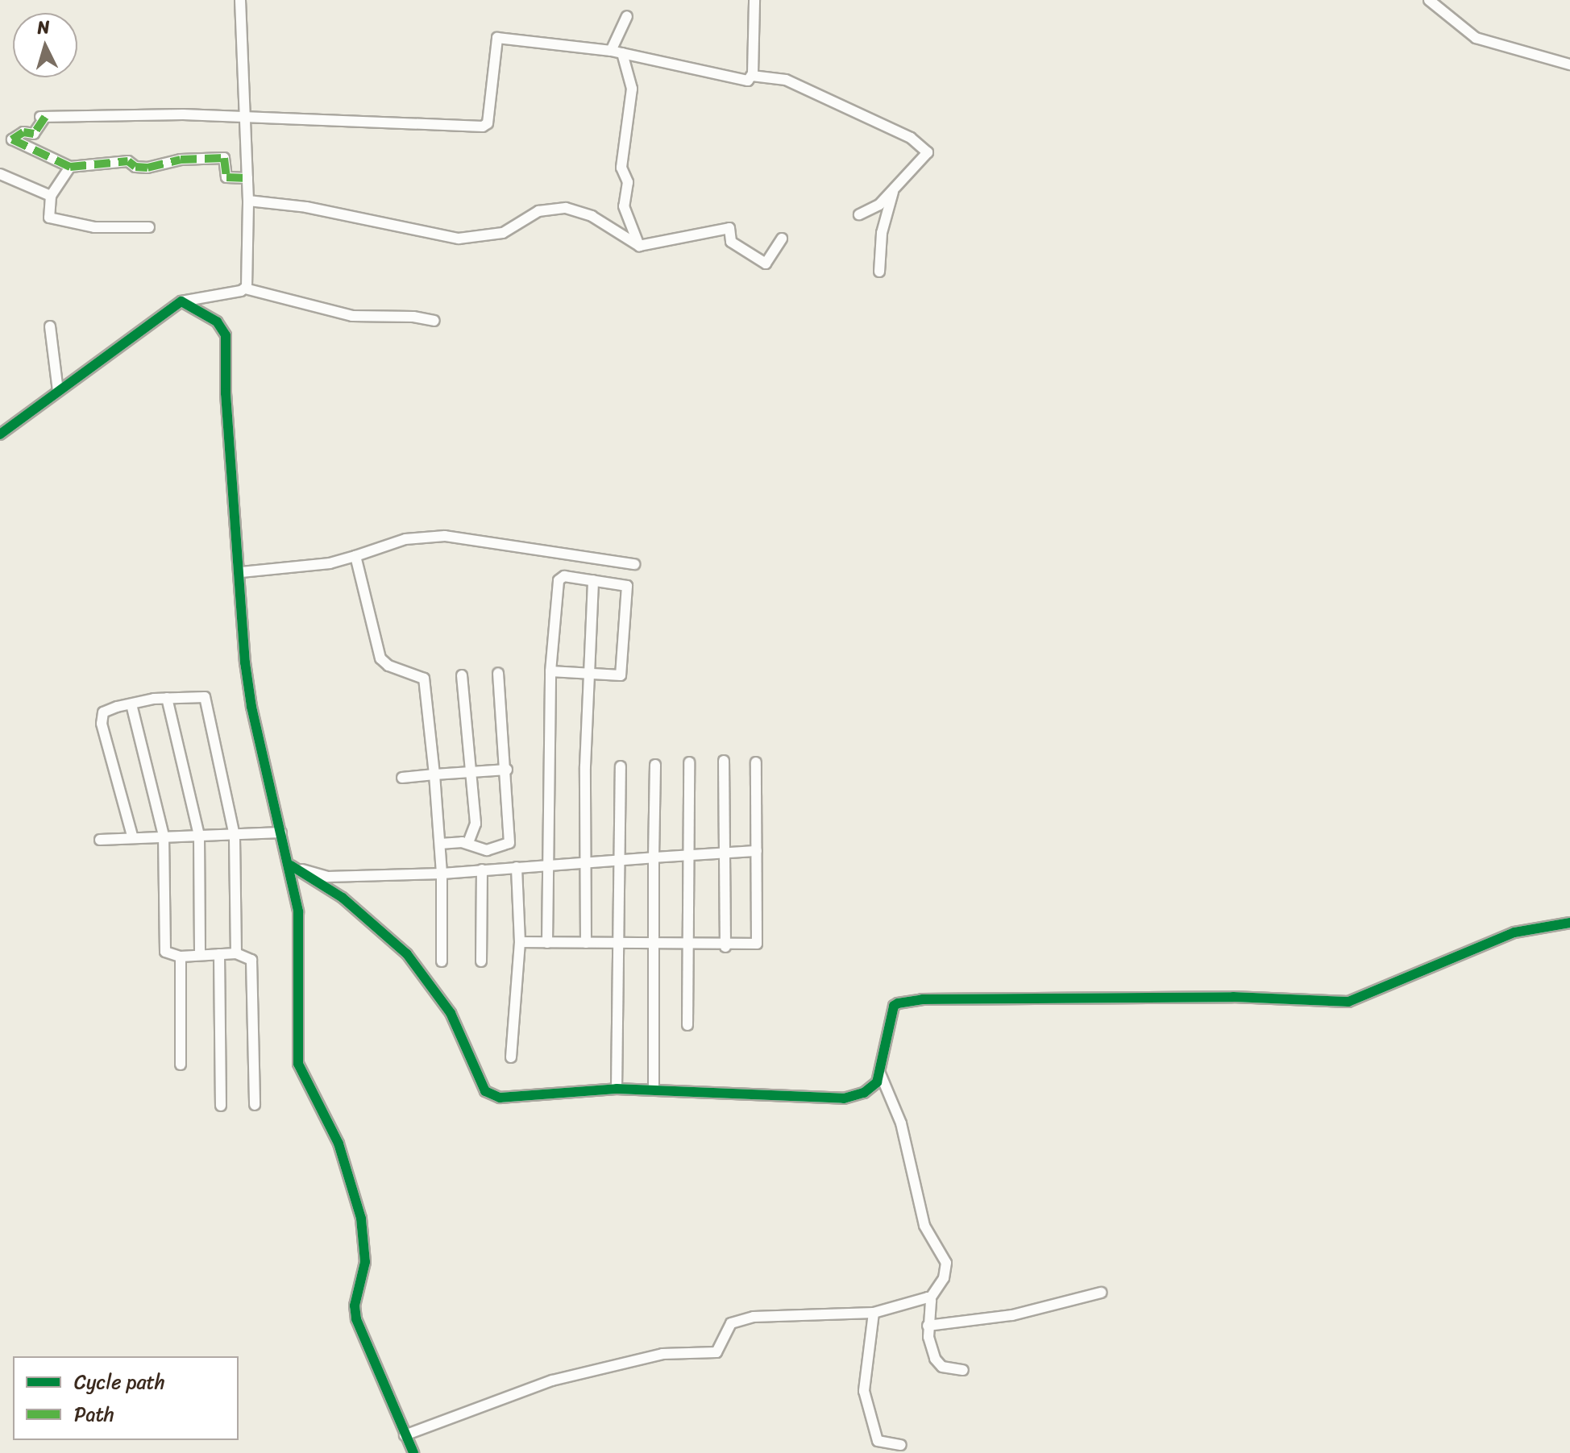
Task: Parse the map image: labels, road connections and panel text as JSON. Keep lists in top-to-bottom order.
{
  "legend": ["Cycle path", "Path"],
  "north": "top"
}
